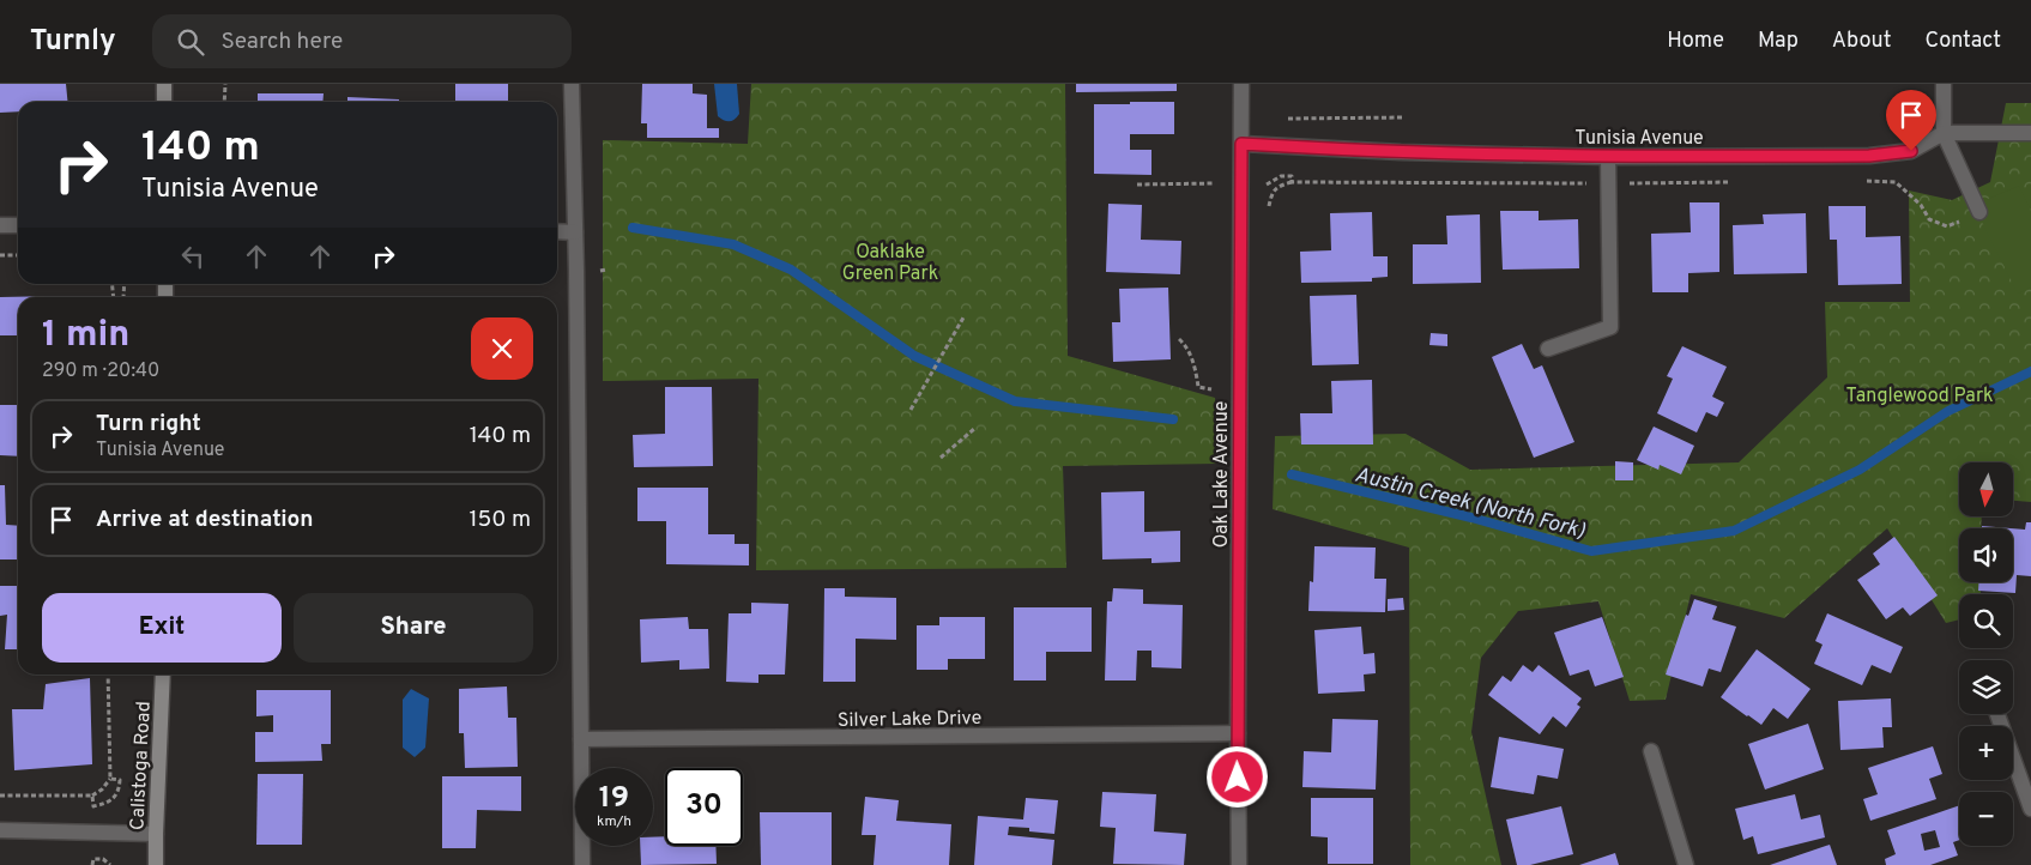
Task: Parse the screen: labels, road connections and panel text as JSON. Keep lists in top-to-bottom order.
{
  "streets": {
    "main road": ["Calistoga Road"],
    "street": ["Tunisia Avenue", "Oak Lake Avenue", "Silver Lake Drive"]
  },
  "crossings": [
    ["Tunisia Avenue", "Oak Lake Avenue"],
    ["Oak Lake Avenue", "Silver Lake Drive"]
  ],
  "water": ["Austin Creek (North Fork)"],
  "parks": ["Oaklake Green Park", "Tanglewood Park"],
  "north": "bottom",
  "page": {
    "header": "Turnly",
    "search": "Search here",
    "nav": [
      "Home",
      "Map",
      "About",
      "Contact"
    ],
    "turn": ["140 m", "Tunisia Avenue"],
    "heading": ["1 min", "290 m · 20:40"],
    "list": [
      {
        "name": "Turn right",
        "note": "Tunisia Avenue",
        "value": "140 m"
      },
      {
        "name": "Arrive at destination",
        "value": "150 m"
      }
    ],
    "map_buttons": ["+", "−"],
    "buttons": ["Exit", "Share"],
    "speed": "19 km/h",
    "limit": "30"
  }
}
